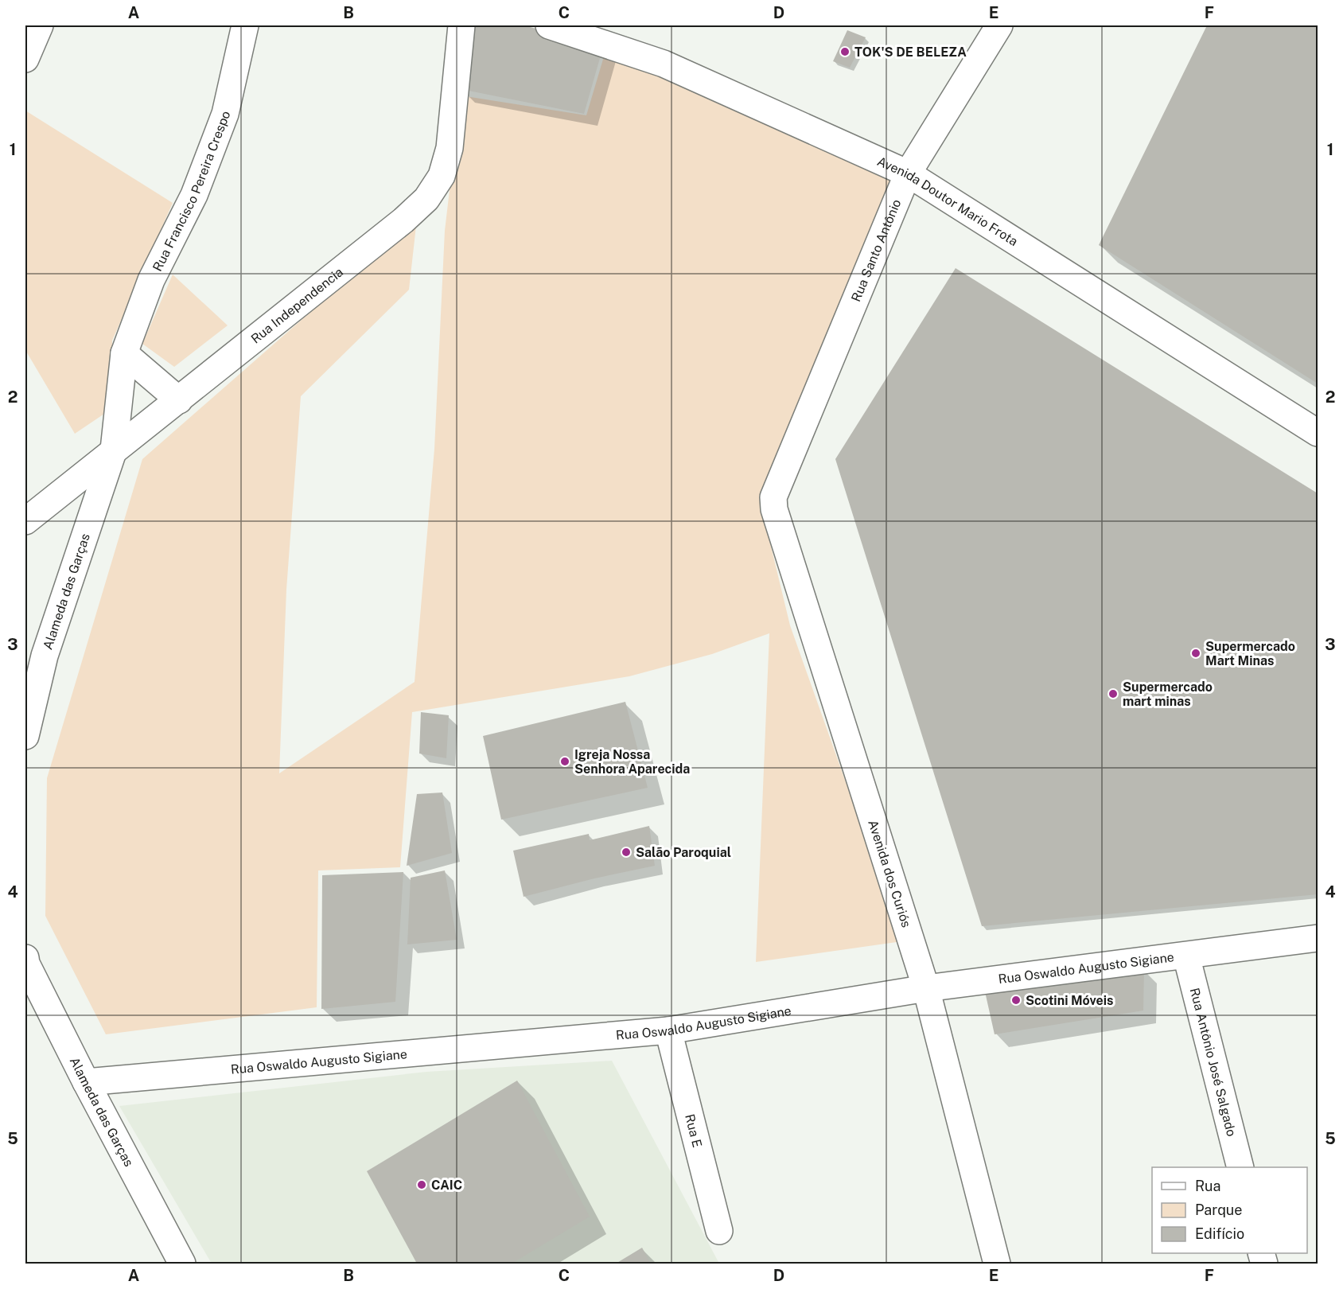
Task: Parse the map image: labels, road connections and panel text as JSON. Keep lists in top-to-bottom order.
{
  "streets": {
    "street": [
      "Rua Francisco Pereira Crespo",
      "Avenida Doutor Mario Frota",
      "Rua Santo Antônio",
      "Rua Independencia",
      "Alameda das Garças",
      "Avenida dos Curiós",
      "Rua Oswaldo Augusto Sigiane",
      "Rua Antônio José Salgado",
      "Rua E"
    ]
  },
  "crossings": [
    ["Rua Francisco Pereira Crespo", "Rua Independencia"],
    ["Rua Francisco Pereira Crespo", "Alameda das Garças"],
    ["Avenida Doutor Mario Frota", "Rua Santo Antônio"],
    ["Rua Santo Antônio", "Avenida dos Curiós"],
    ["Rua Independencia", "Alameda das Garças"],
    ["Alameda das Garças", "Rua Oswaldo Augusto Sigiane"],
    ["Avenida dos Curiós", "Rua Oswaldo Augusto Sigiane"],
    ["Rua Oswaldo Augusto Sigiane", "Rua Antônio José Salgado"],
    ["Rua Oswaldo Augusto Sigiane", "Rua E"]
  ],
  "places": [
    "TOK'S DE BELEZA",
    "Supermercado Mart Minas",
    "Supermercado mart minas",
    "Igreja Nossa Senhora Aparecida",
    "Salão Paroquial",
    "Scotini Móveis",
    "CAIC"
  ],
  "legend": ["Rua", "Parque", "Edifício"],
  "grid": {
    "columns": [
      "A",
      "B",
      "C",
      "D",
      "E",
      "F"
    ],
    "rows": [
      "1",
      "2",
      "3",
      "4",
      "5"
    ]
  }
}
